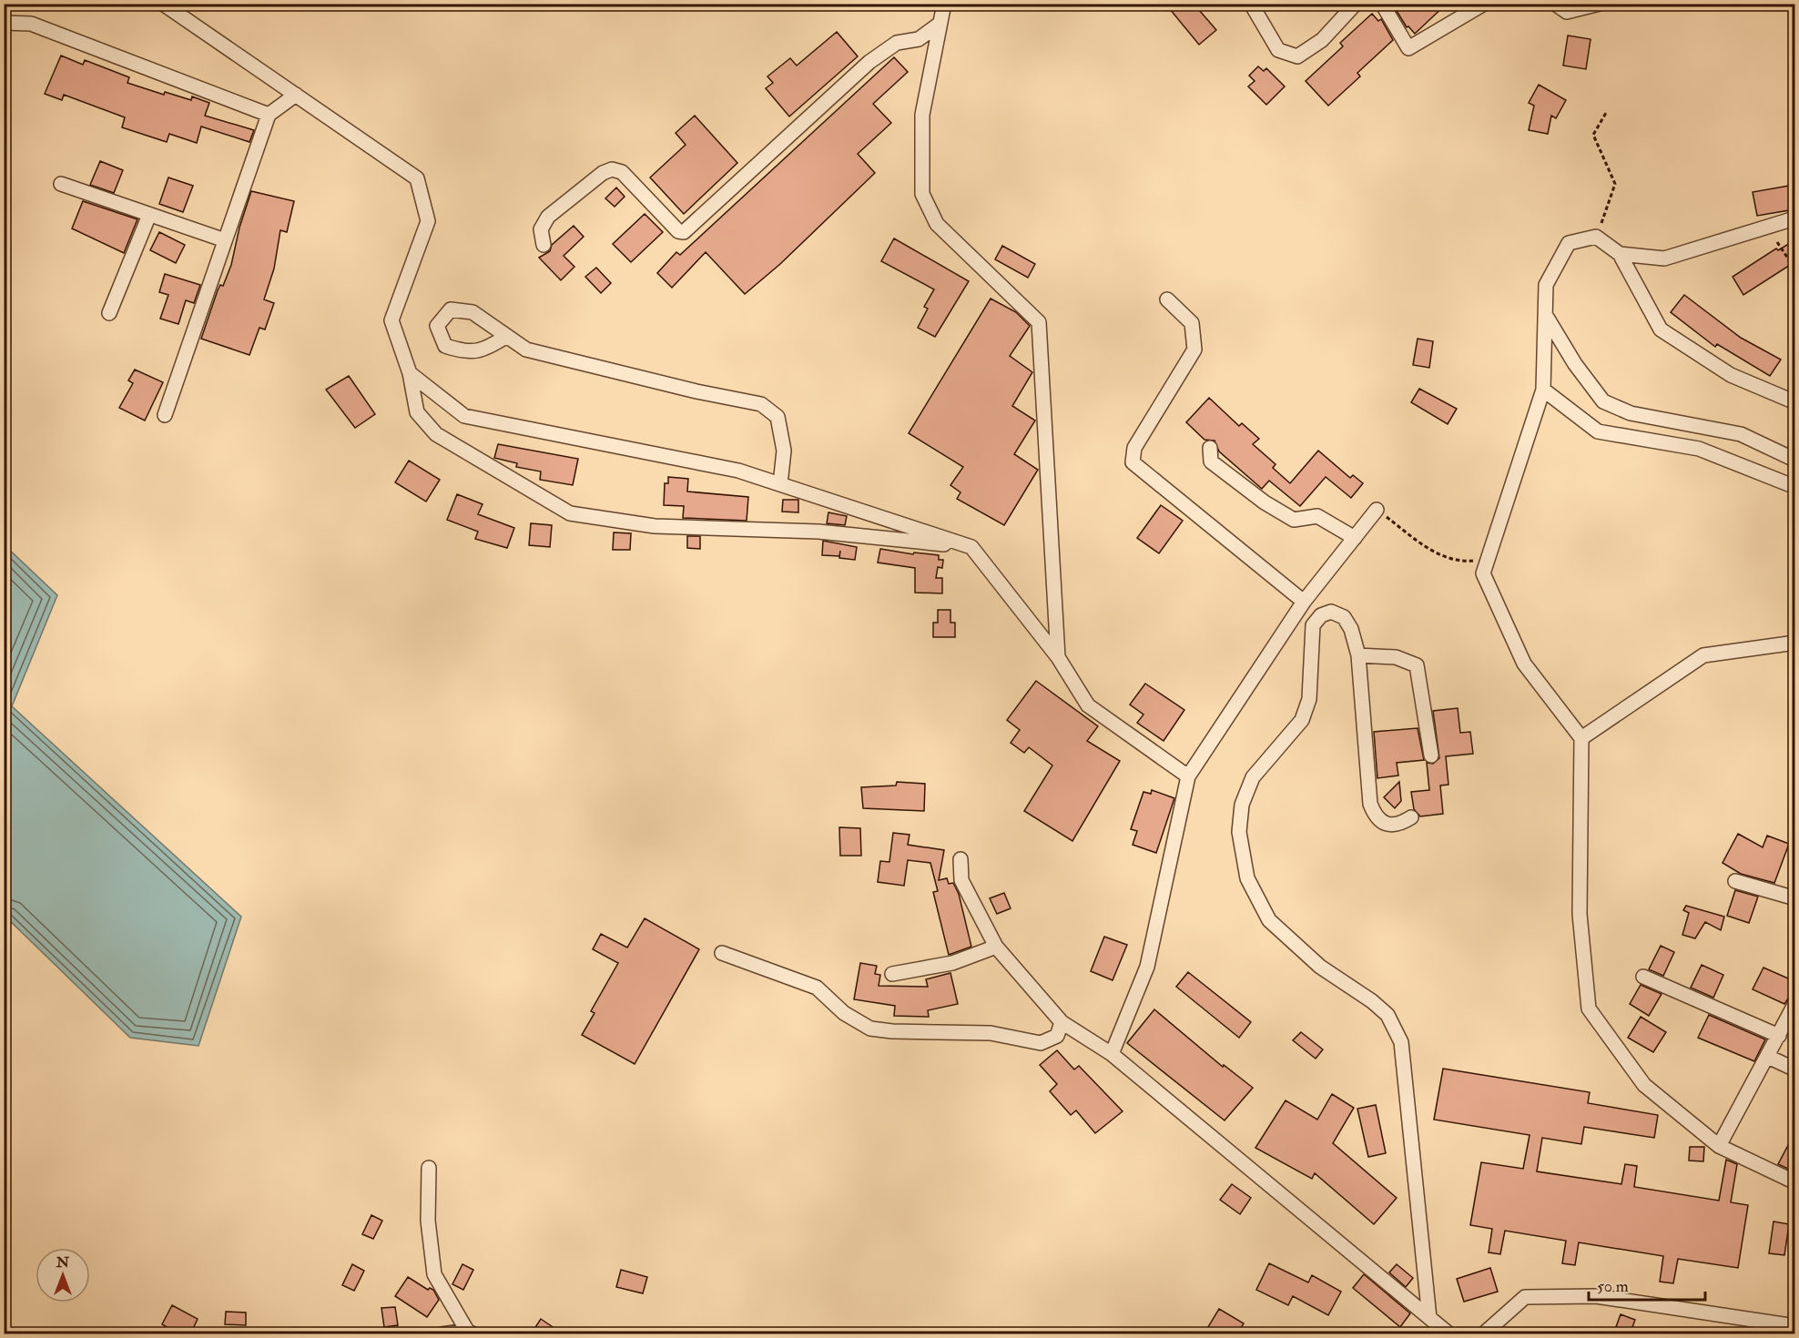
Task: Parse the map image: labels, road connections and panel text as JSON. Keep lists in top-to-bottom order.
{
  "scale_bar": "50 m",
  "north": "top"
}
